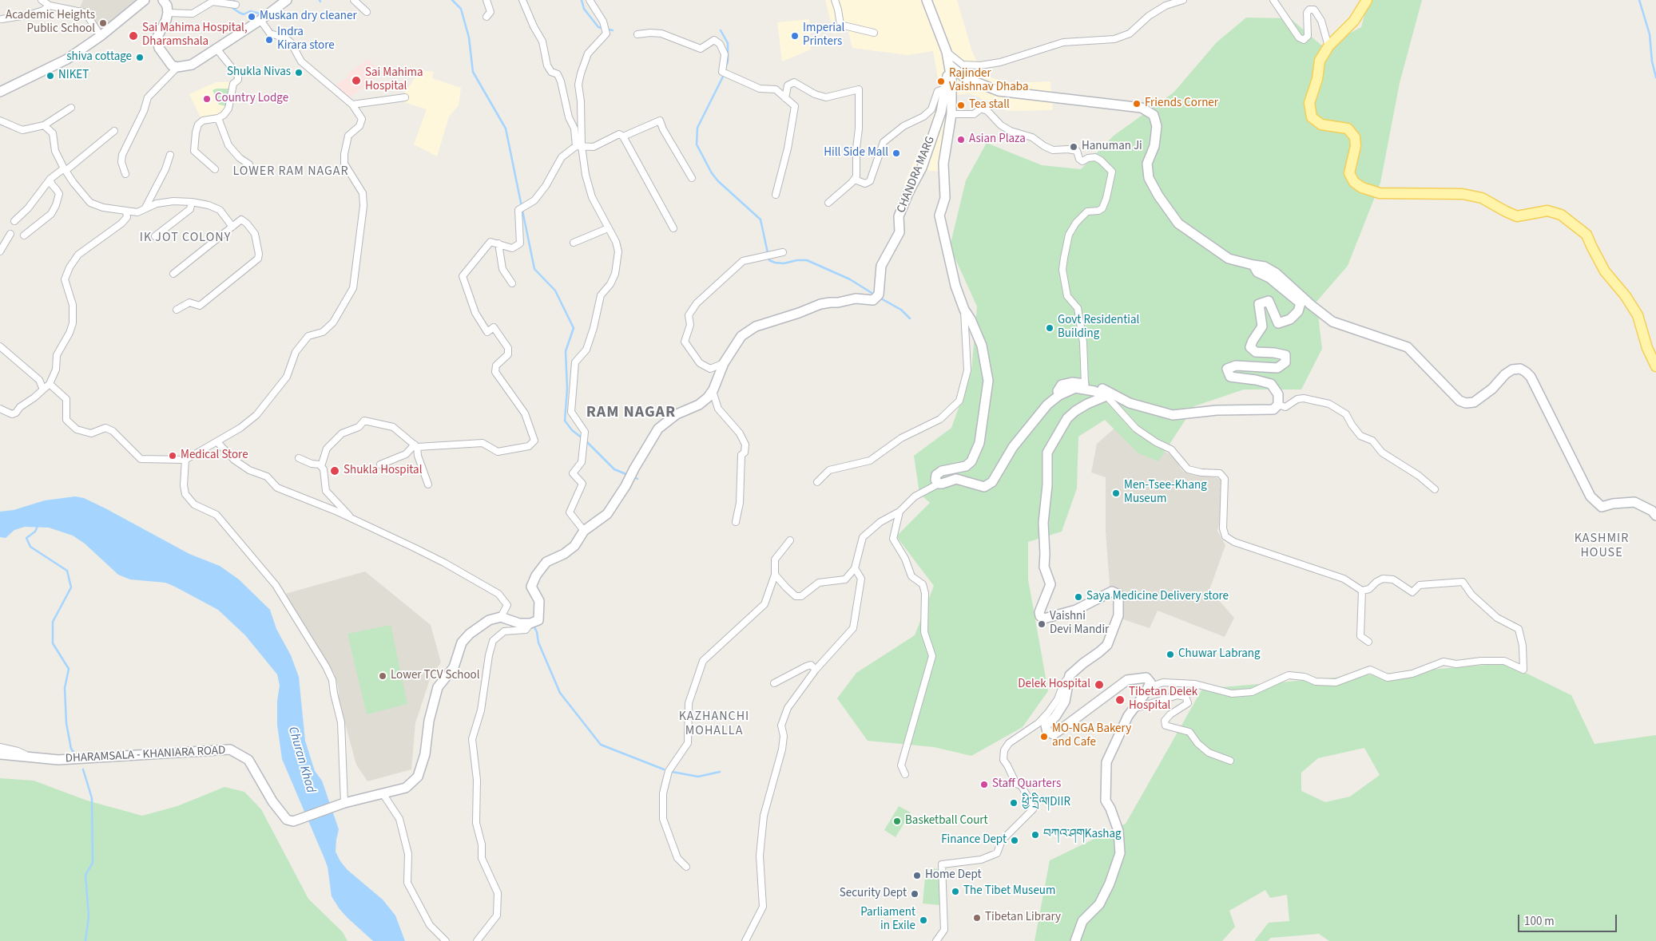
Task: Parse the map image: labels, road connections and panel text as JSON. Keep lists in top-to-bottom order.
{
  "streets": {
    "street": ["CHANDRA MARG", "DHARAMSALA - KHANIARA ROAD"]
  },
  "districts": [
    "LOWER RAM NAGAR",
    "IK JOT COLONY",
    "RAM NAGAR",
    "KASHMIR HOUSE",
    "KAZHANCHI MOHALLA"
  ],
  "water": ["Churan Khad"],
  "places": [
    "Muskan dry cleaner",
    "Academic Heights Public School",
    "Sai Mahima Hospital, Dharamshala",
    "Imperial Printers",
    "Indra Kirara store",
    "shiva cottage",
    "Shukla Nivas",
    "NIKET",
    "Sai Mahima Hospital",
    "Rajinder Vaishnav Dhaba",
    "Country Lodge",
    "Friends Corner",
    "Tea stall",
    "Asian Plaza",
    "Hanuman Ji",
    "Hill Side Mall",
    "Govt Residential Building",
    "Medical Store",
    "Shukla Hospital",
    "Men-Tsee-Khang Museum",
    "Saya Medicine Delivery store",
    "Vaishni Devi Mandir",
    "Chuwar Labrang",
    "Lower TCV School",
    "Delek Hospital",
    "Tibetan Delek Hospital",
    "MO-NGA Bakery and Cafe",
    "Staff Quarters",
    "ཕྱི་དྲིལ།DIIR",
    "Basketball Court",
    "བཀའ་ཤགKashag",
    "Finance Dept",
    "Home Dept",
    "The Tibet Museum",
    "Security Dept",
    "Tibetan Library",
    "Parliament in Exile"
  ],
  "scale_bar": "100 m"
}
